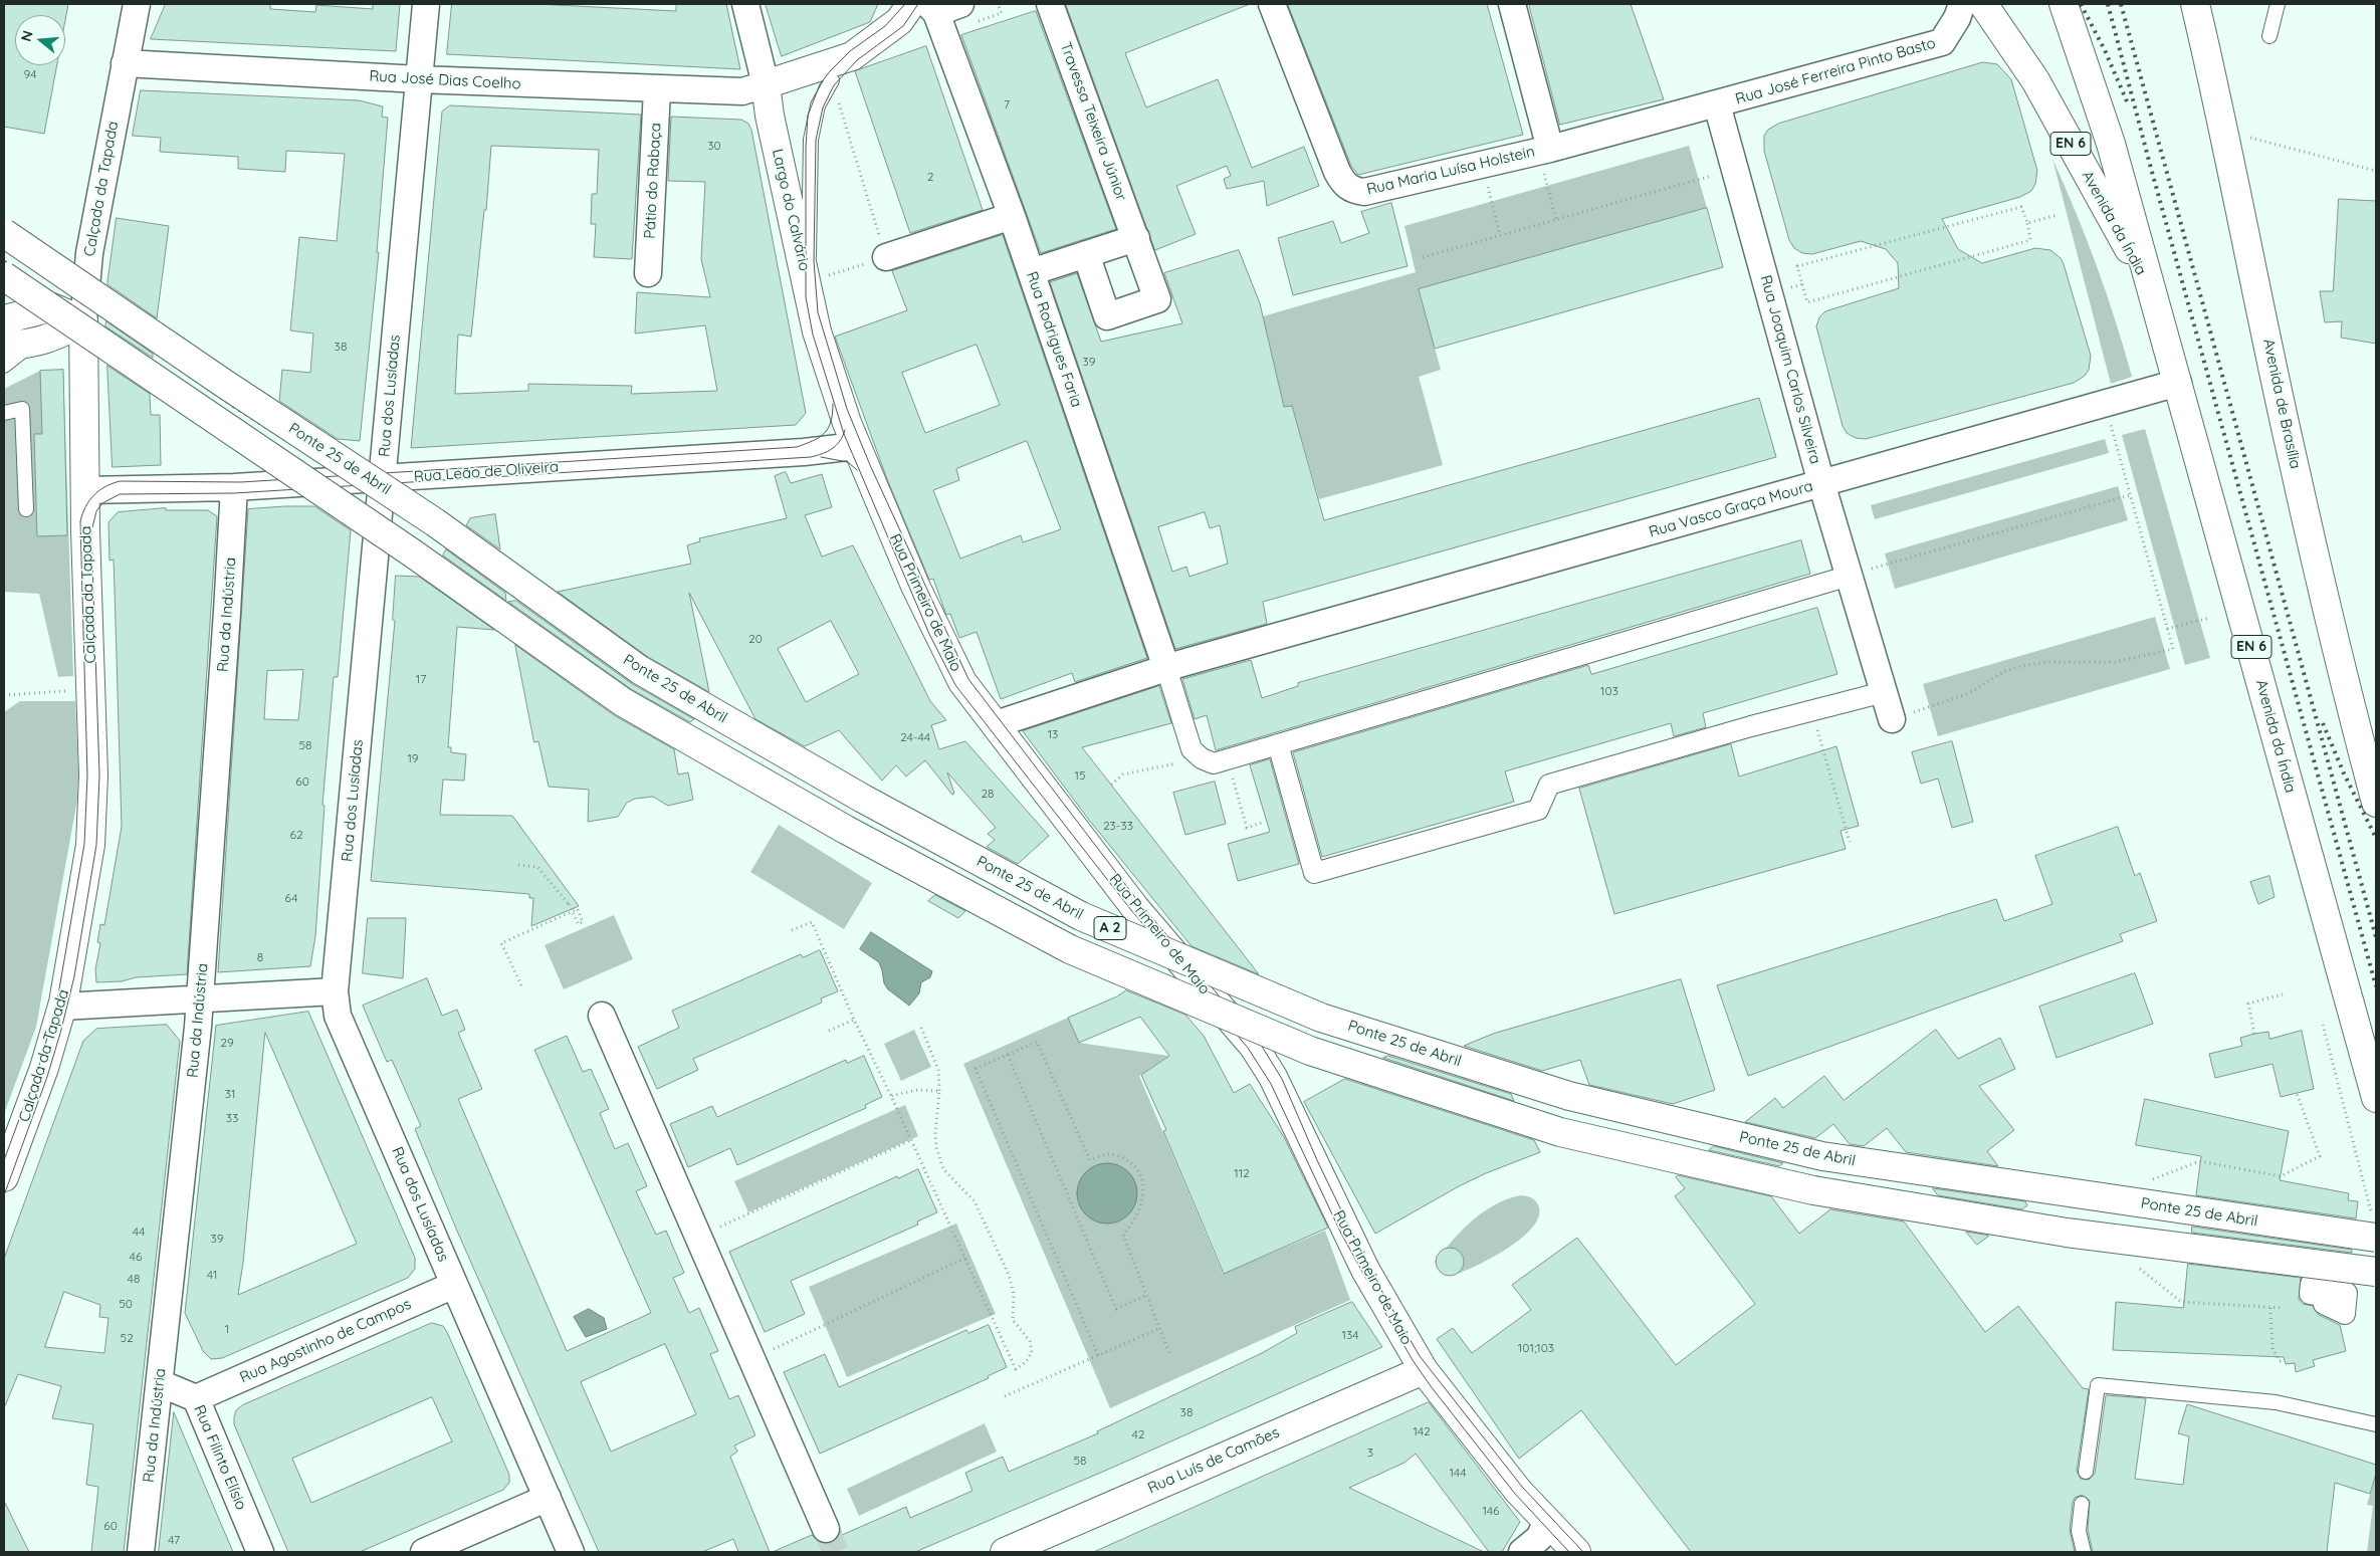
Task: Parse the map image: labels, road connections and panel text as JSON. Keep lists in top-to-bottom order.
{
  "streets": {
    "main road": [
      "EN 6",
      "Calçada da Tapada",
      "Largo do Calvário",
      "Avenida da Índia",
      "Avenida de Brasília",
      "Ponte 25 de Abril",
      "Rua Primeiro de Maio",
      "A 2",
      "Rua Luís de Camões"
    ],
    "street": [
      "Rua José Ferreira Pinto Basto",
      "Rua José Dias Coelho",
      "Travessa Teixeira Júnior",
      "Rua Maria Luísa Holstein",
      "Pátio do Rabaça",
      "Rua Rodrigues Faria",
      "Rua Joaquim Carlos Silveira",
      "Rua dos Lusíadas",
      "Rua Leão de Oliveira",
      "Rua Vasco Graça Moura",
      "Rua da Indústria",
      "Rua Agostinho de Campos",
      "Rua Filinto Elísio"
    ]
  },
  "crossings": [
    ["Rua José Ferreira Pinto Basto", "Rua Maria Luísa Holstein"],
    ["Rua José Ferreira Pinto Basto", "Rua Joaquim Carlos Silveira"],
    ["Rua José Dias Coelho", "Pátio do Rabaça"],
    ["Rua José Dias Coelho", "Calçada da Tapada"],
    ["Rua José Dias Coelho", "Largo do Calvário"],
    ["Rua José Dias Coelho", "Rua dos Lusíadas"],
    ["Rua Maria Luísa Holstein", "Rua Joaquim Carlos Silveira"],
    ["Calçada da Tapada", "Rua Leão de Oliveira"],
    ["Largo do Calvário", "Rua Primeiro de Maio"],
    ["Avenida da Índia", "Rua Vasco Graça Moura"],
    ["Rua Rodrigues Faria", "Rua Vasco Graça Moura"],
    ["Rua Joaquim Carlos Silveira", "Rua Vasco Graça Moura"],
    ["Rua dos Lusíadas", "Rua Leão de Oliveira"],
    ["Rua dos Lusíadas", "Rua Agostinho de Campos"],
    ["Rua Leão de Oliveira", "Rua Primeiro de Maio"],
    ["Rua Leão de Oliveira", "Rua da Indústria"],
    ["Rua Primeiro de Maio", "Rua Luís de Camões"],
    ["Rua da Indústria", "Rua Filinto Elísio"],
    ["Rua Agostinho de Campos", "Rua Filinto Elísio"]
  ],
  "house_numbers": [
    "94",
    "7",
    "30",
    "2",
    "38",
    "39",
    "20",
    "17",
    "103",
    "13",
    "24-44",
    "58",
    "19",
    "15",
    "60",
    "28",
    "23-33",
    "62",
    "64",
    "8",
    "29",
    "31",
    "33",
    "112",
    "44",
    "39",
    "46",
    "41",
    "48",
    "50",
    "1",
    "134",
    "52",
    "101;103",
    "38",
    "142",
    "42",
    "3",
    "58",
    "144",
    "146",
    "60",
    "47"
  ],
  "north": "left"
}
